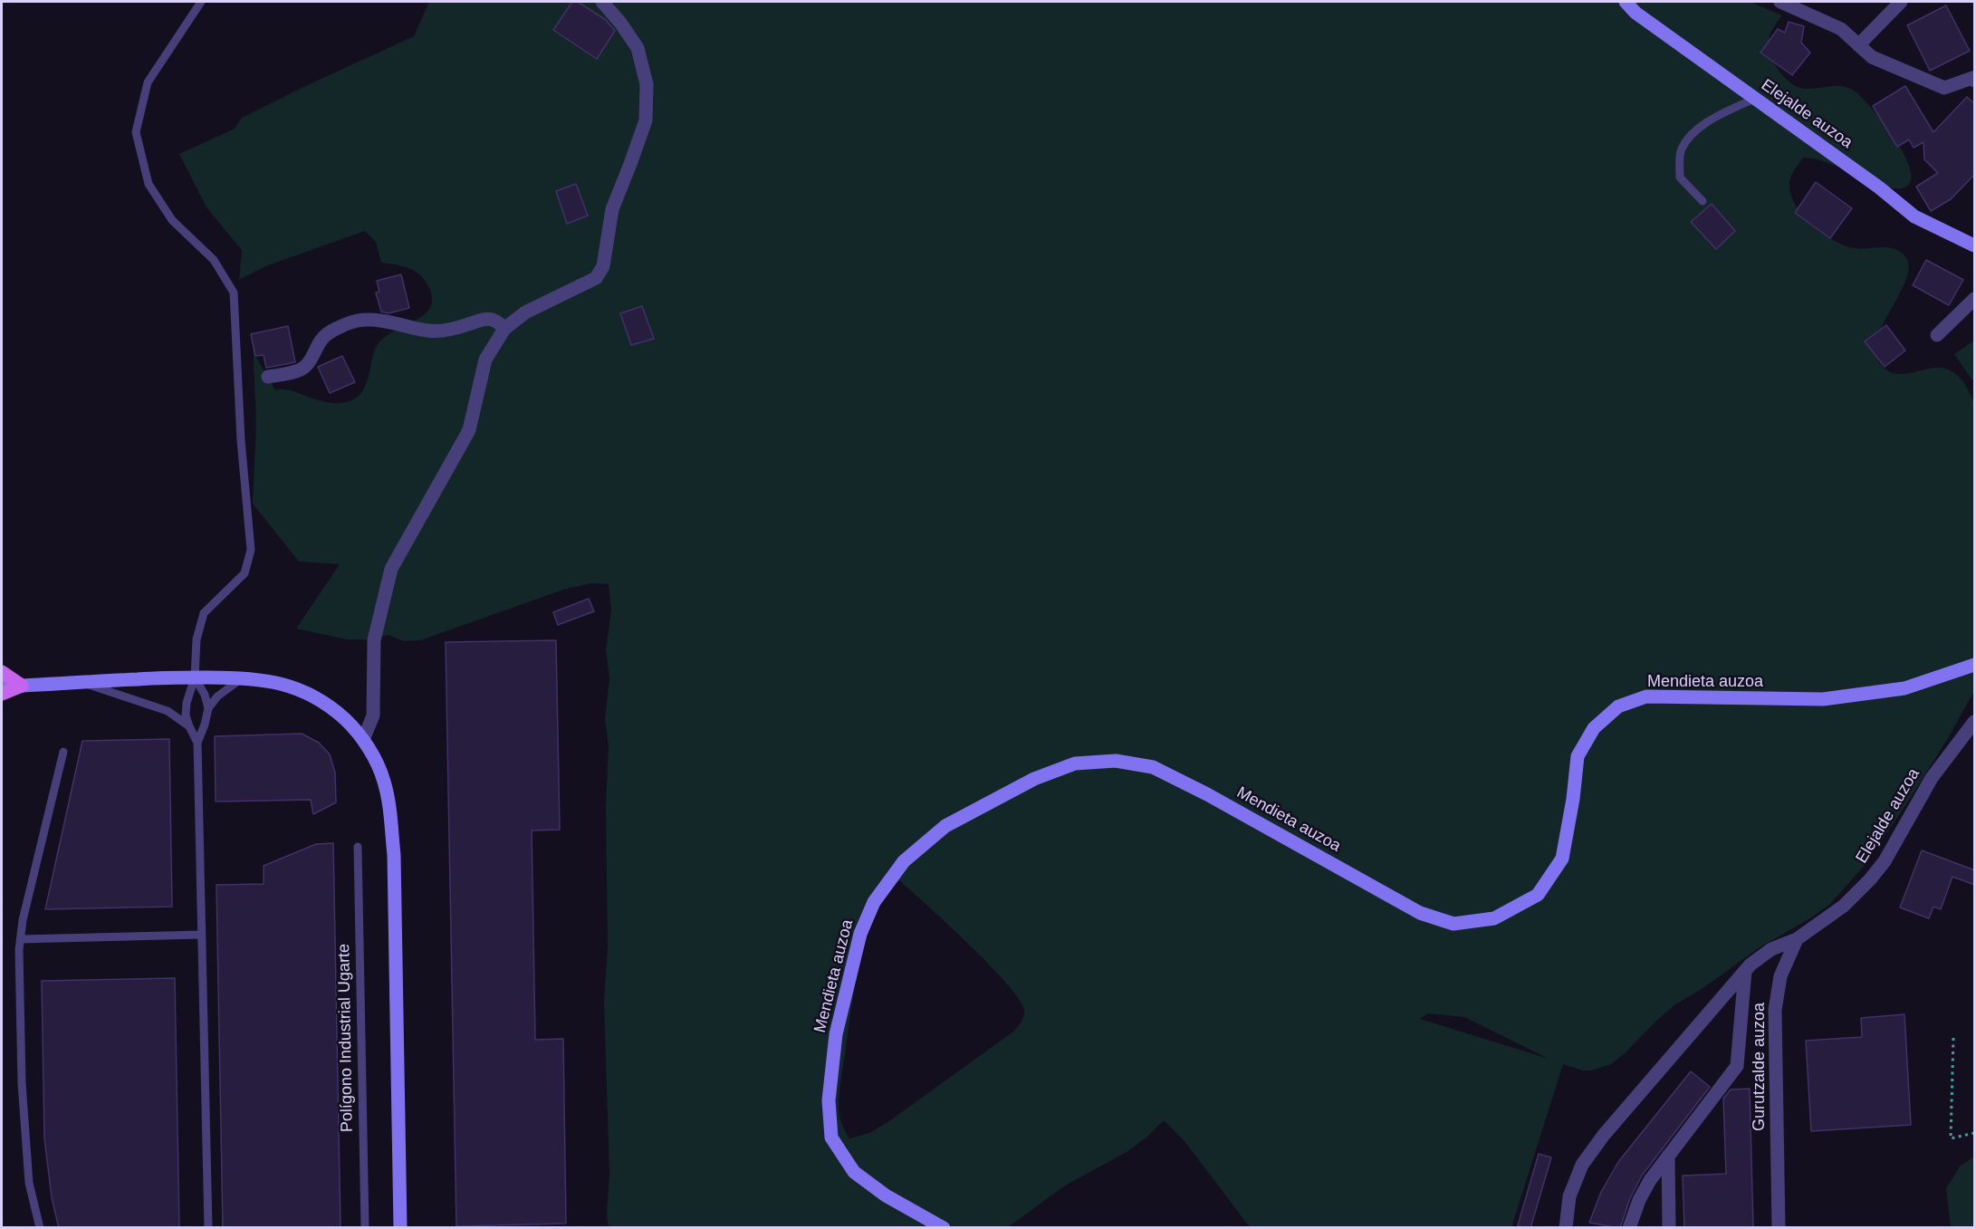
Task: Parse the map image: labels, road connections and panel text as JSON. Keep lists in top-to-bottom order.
{
  "streets": {
    "street": ["Elejalde auzoa", "Mendieta auzoa", "Gurutzalde auzoa"],
    "lane": ["Polígono Industrial Ugarte"]
  },
  "crossings": [
    ["Elejalde auzoa", "Gurutzalde auzoa"]
  ]
}
